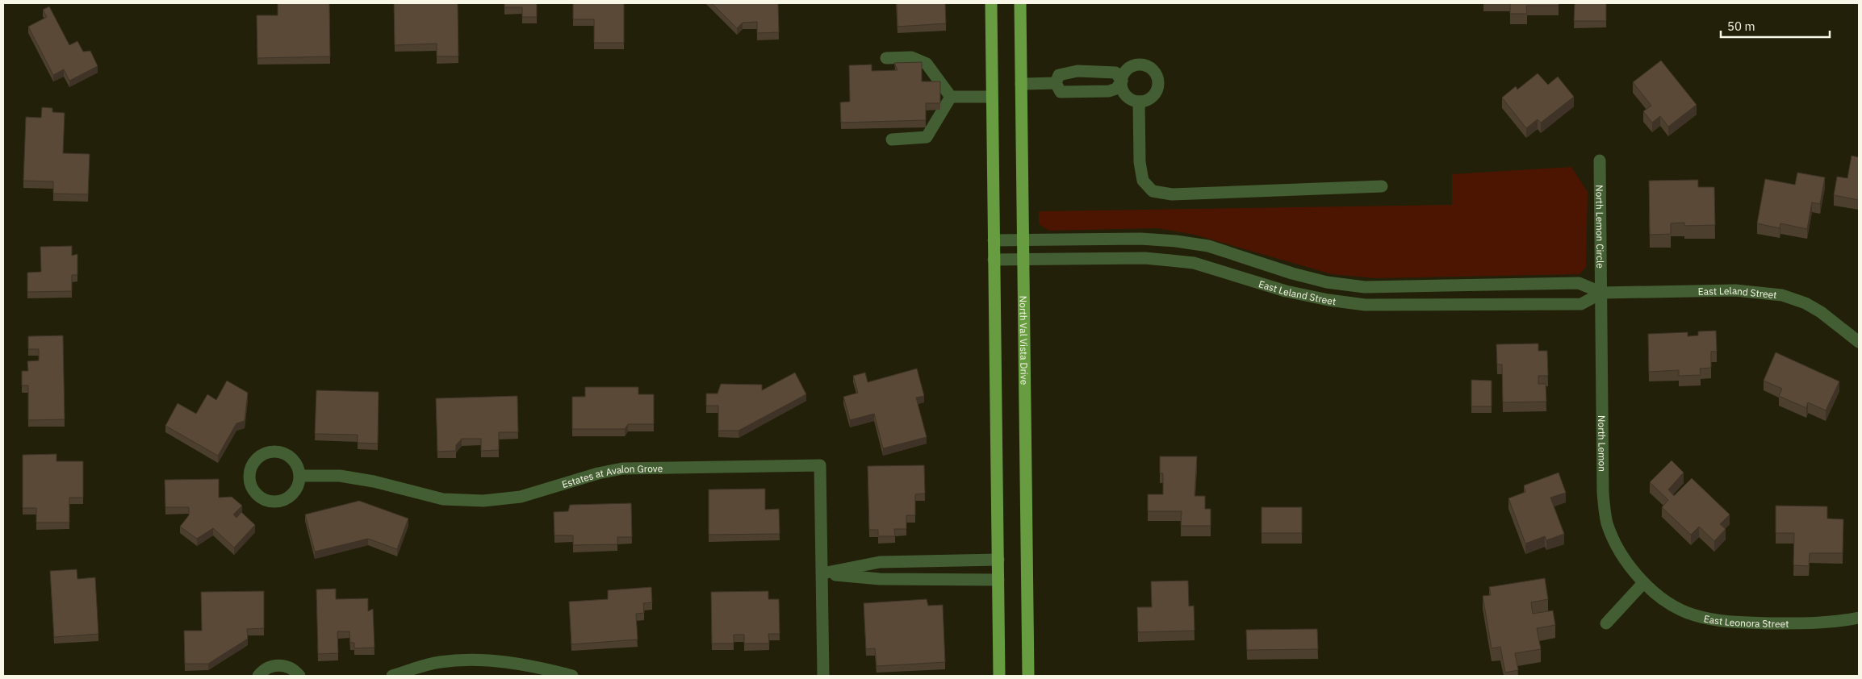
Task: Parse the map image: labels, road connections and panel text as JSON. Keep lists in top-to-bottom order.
{
  "streets": {
    "main road": ["North Val Vista Drive"],
    "street": [
      "North Lemon Circle",
      "East Leland Street",
      "North Lemon",
      "Estates at Avalon Grove",
      "East Leonora Street"
    ]
  },
  "crossings": [
    ["North Lemon Circle", "East Leland Street"],
    ["North Lemon Circle", "North Lemon"],
    ["East Leland Street", "North Val Vista Drive"],
    ["East Leland Street", "North Lemon"],
    ["North Lemon", "East Leonora Street"]
  ],
  "scale_bar": "50 m"
}
